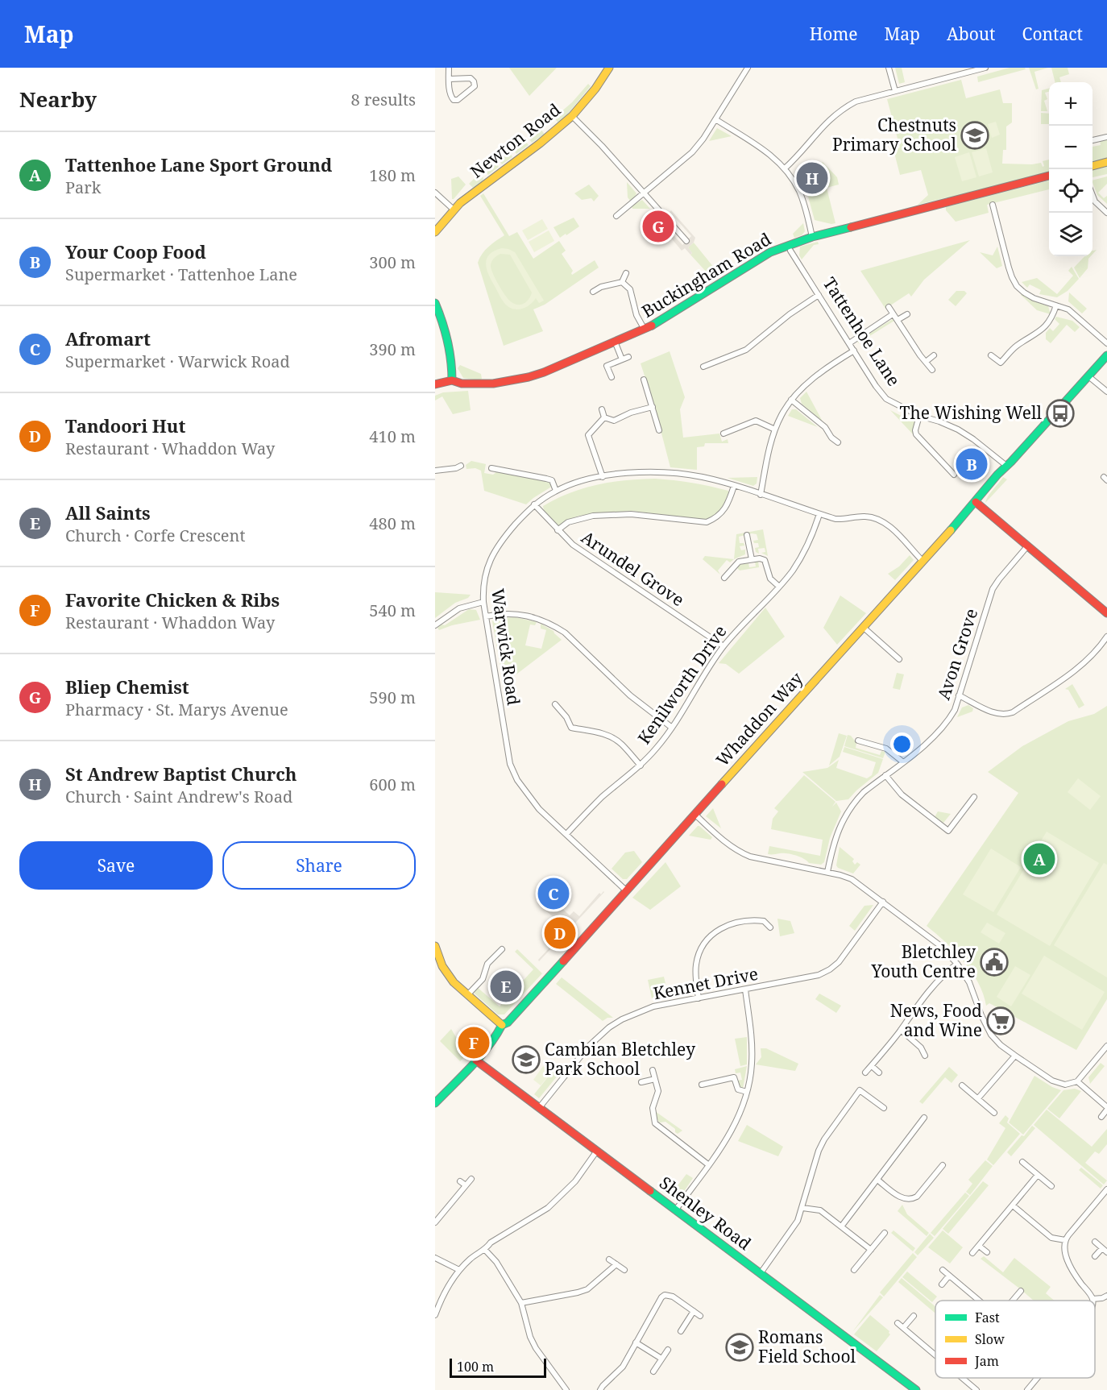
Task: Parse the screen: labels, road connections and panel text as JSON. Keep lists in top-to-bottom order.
{
  "streets": {
    "street": [
      "Newton Road",
      "Buckingham Road",
      "Tattenhoe Lane",
      "Arundel Grove",
      "Warwick Road",
      "Avon Grove",
      "Kenilworth Drive",
      "Whaddon Way",
      "Kennet Drive",
      "Shenley Road"
    ]
  },
  "crossings": [
    ["Tattenhoe Lane", "Whaddon Way"],
    ["Arundel Grove", "Warwick Road"],
    ["Arundel Grove", "Kenilworth Drive"],
    ["Warwick Road", "Kenilworth Drive"],
    ["Warwick Road", "Whaddon Way"],
    ["Whaddon Way", "Shenley Road"],
    ["Kennet Drive", "Shenley Road"]
  ],
  "places": {
    "school or university": ["Chestnuts Primary School", "Cambian Bletchley Park School", "Romans Field School"],
    "bus stop": ["The Wishing Well"],
    "public building": ["Bletchley Youth Centre"],
    "supermarket": ["News, Food and Wine"]
  },
  "legend": ["Fast", "Slow", "Jam"],
  "scale_bar": "100 m",
  "page": {
    "header": "Map",
    "nav": [
      "Home",
      "Map",
      "About",
      "Contact"
    ],
    "heading": ["Nearby", "8 results"],
    "map_buttons": ["+", "−"],
    "list": [
      {
        "mark": "A",
        "name": "Tattenhoe Lane Sport Ground",
        "note": "Park",
        "value": "180 m"
      },
      {
        "mark": "B",
        "name": "Your Coop Food",
        "note": "Supermarket · Tattenhoe Lane",
        "value": "300 m"
      },
      {
        "mark": "C",
        "name": "Afromart",
        "note": "Supermarket · Warwick Road",
        "value": "390 m"
      },
      {
        "mark": "D",
        "name": "Tandoori Hut",
        "note": "Restaurant · Whaddon Way",
        "value": "410 m"
      },
      {
        "mark": "E",
        "name": "All Saints",
        "note": "Church · Corfe Crescent",
        "value": "480 m"
      },
      {
        "mark": "F",
        "name": "Favorite Chicken & Ribs",
        "note": "Restaurant · Whaddon Way",
        "value": "540 m"
      },
      {
        "mark": "G",
        "name": "Bliep Chemist",
        "note": "Pharmacy · St. Marys Avenue",
        "value": "590 m"
      },
      {
        "mark": "H",
        "name": "St Andrew Baptist Church",
        "note": "Church · Saint Andrew's Road",
        "value": "600 m"
      }
    ],
    "pins": [
      "H",
      "G",
      "B",
      "A",
      "C",
      "D",
      "E",
      "F"
    ],
    "buttons": ["Save", "Share"],
    "scale": "100 m"
  }
}
